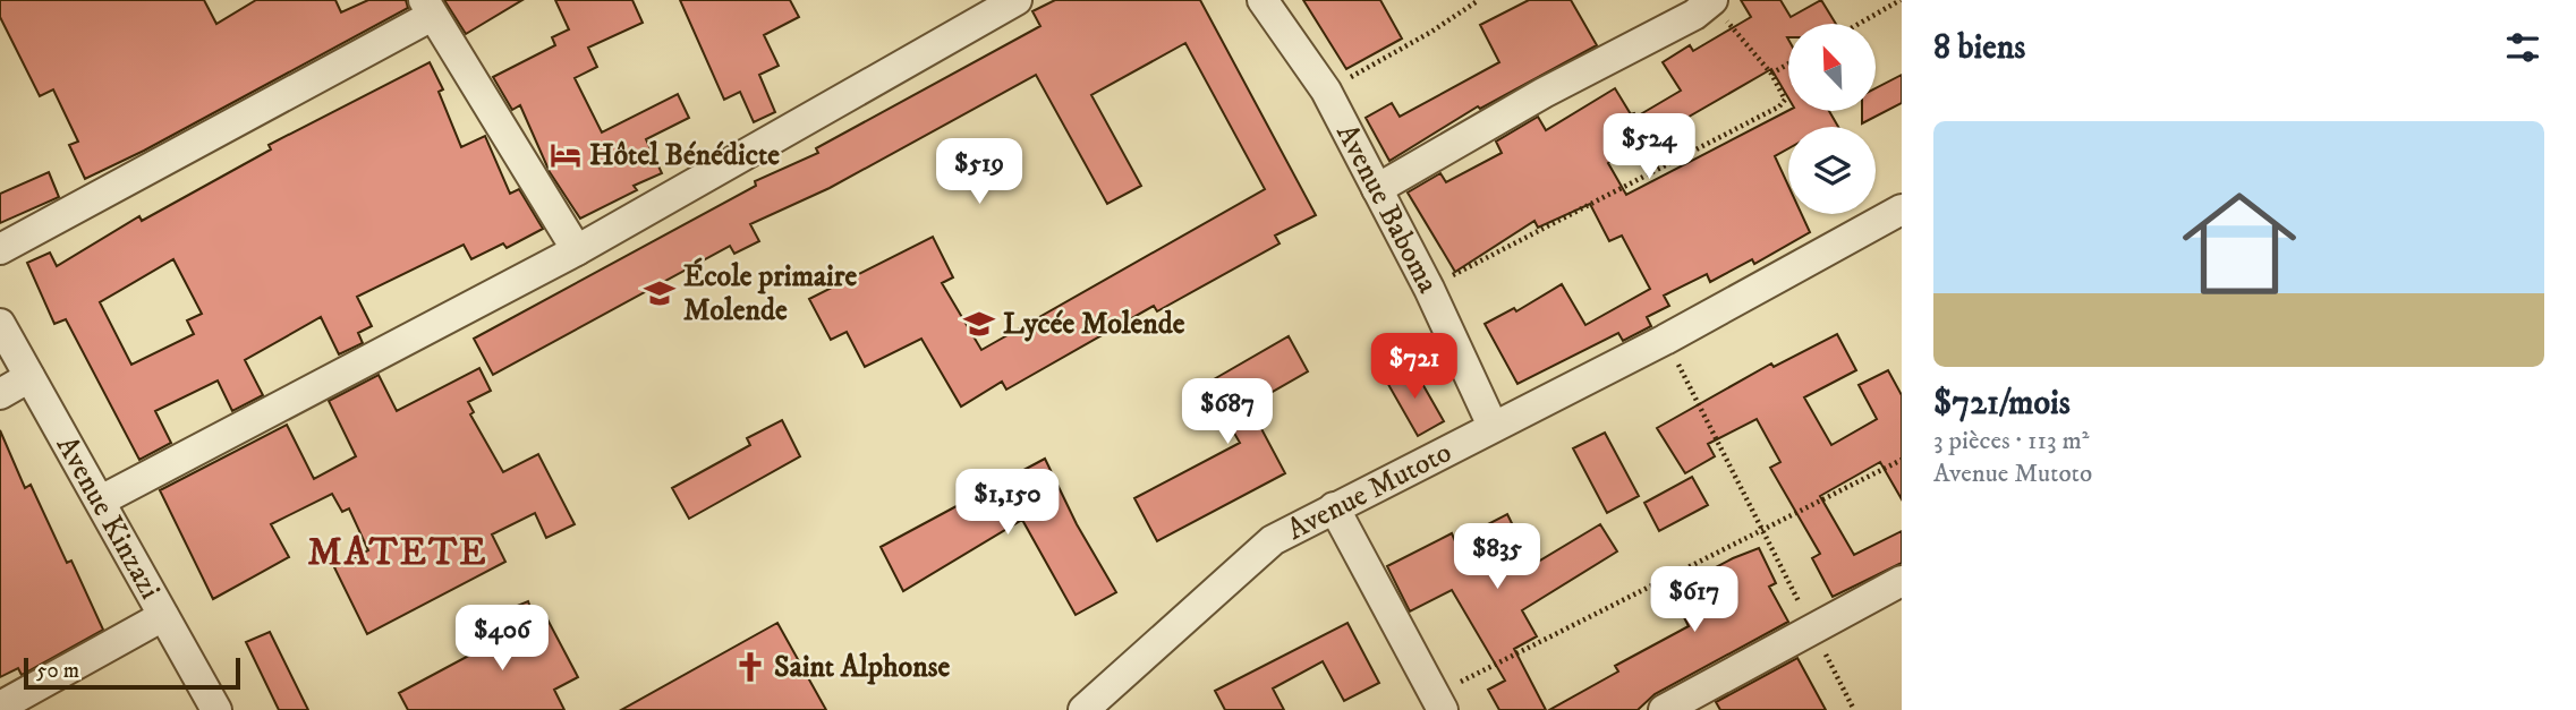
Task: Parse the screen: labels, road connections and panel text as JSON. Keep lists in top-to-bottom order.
{
  "streets": {
    "street": ["Avenue Baboma", "Avenue Mutoto", "Avenue Kinzazi"]
  },
  "crossings": [
    ["Avenue Baboma", "Avenue Mutoto"]
  ],
  "districts": ["MATETE"],
  "places": {
    "hotel": ["Hôtel Bénédicte"],
    "school or university": ["École primaire Molende", "Lycée Molende"],
    "church": ["Saint Alphonse"]
  },
  "scale_bar": "50 m",
  "north": "top left",
  "page": {
    "heading": "8 biens",
    "list": [
      {
        "name": "$721/mois",
        "note": "3 pièces · 113 m² · Avenue Mutoto"
      }
    ],
    "price": [
      "$524",
      "$519",
      "$721",
      "$687",
      "$1,150",
      "$835",
      "$617",
      "$406"
    ],
    "scale": "50 m"
  }
}
